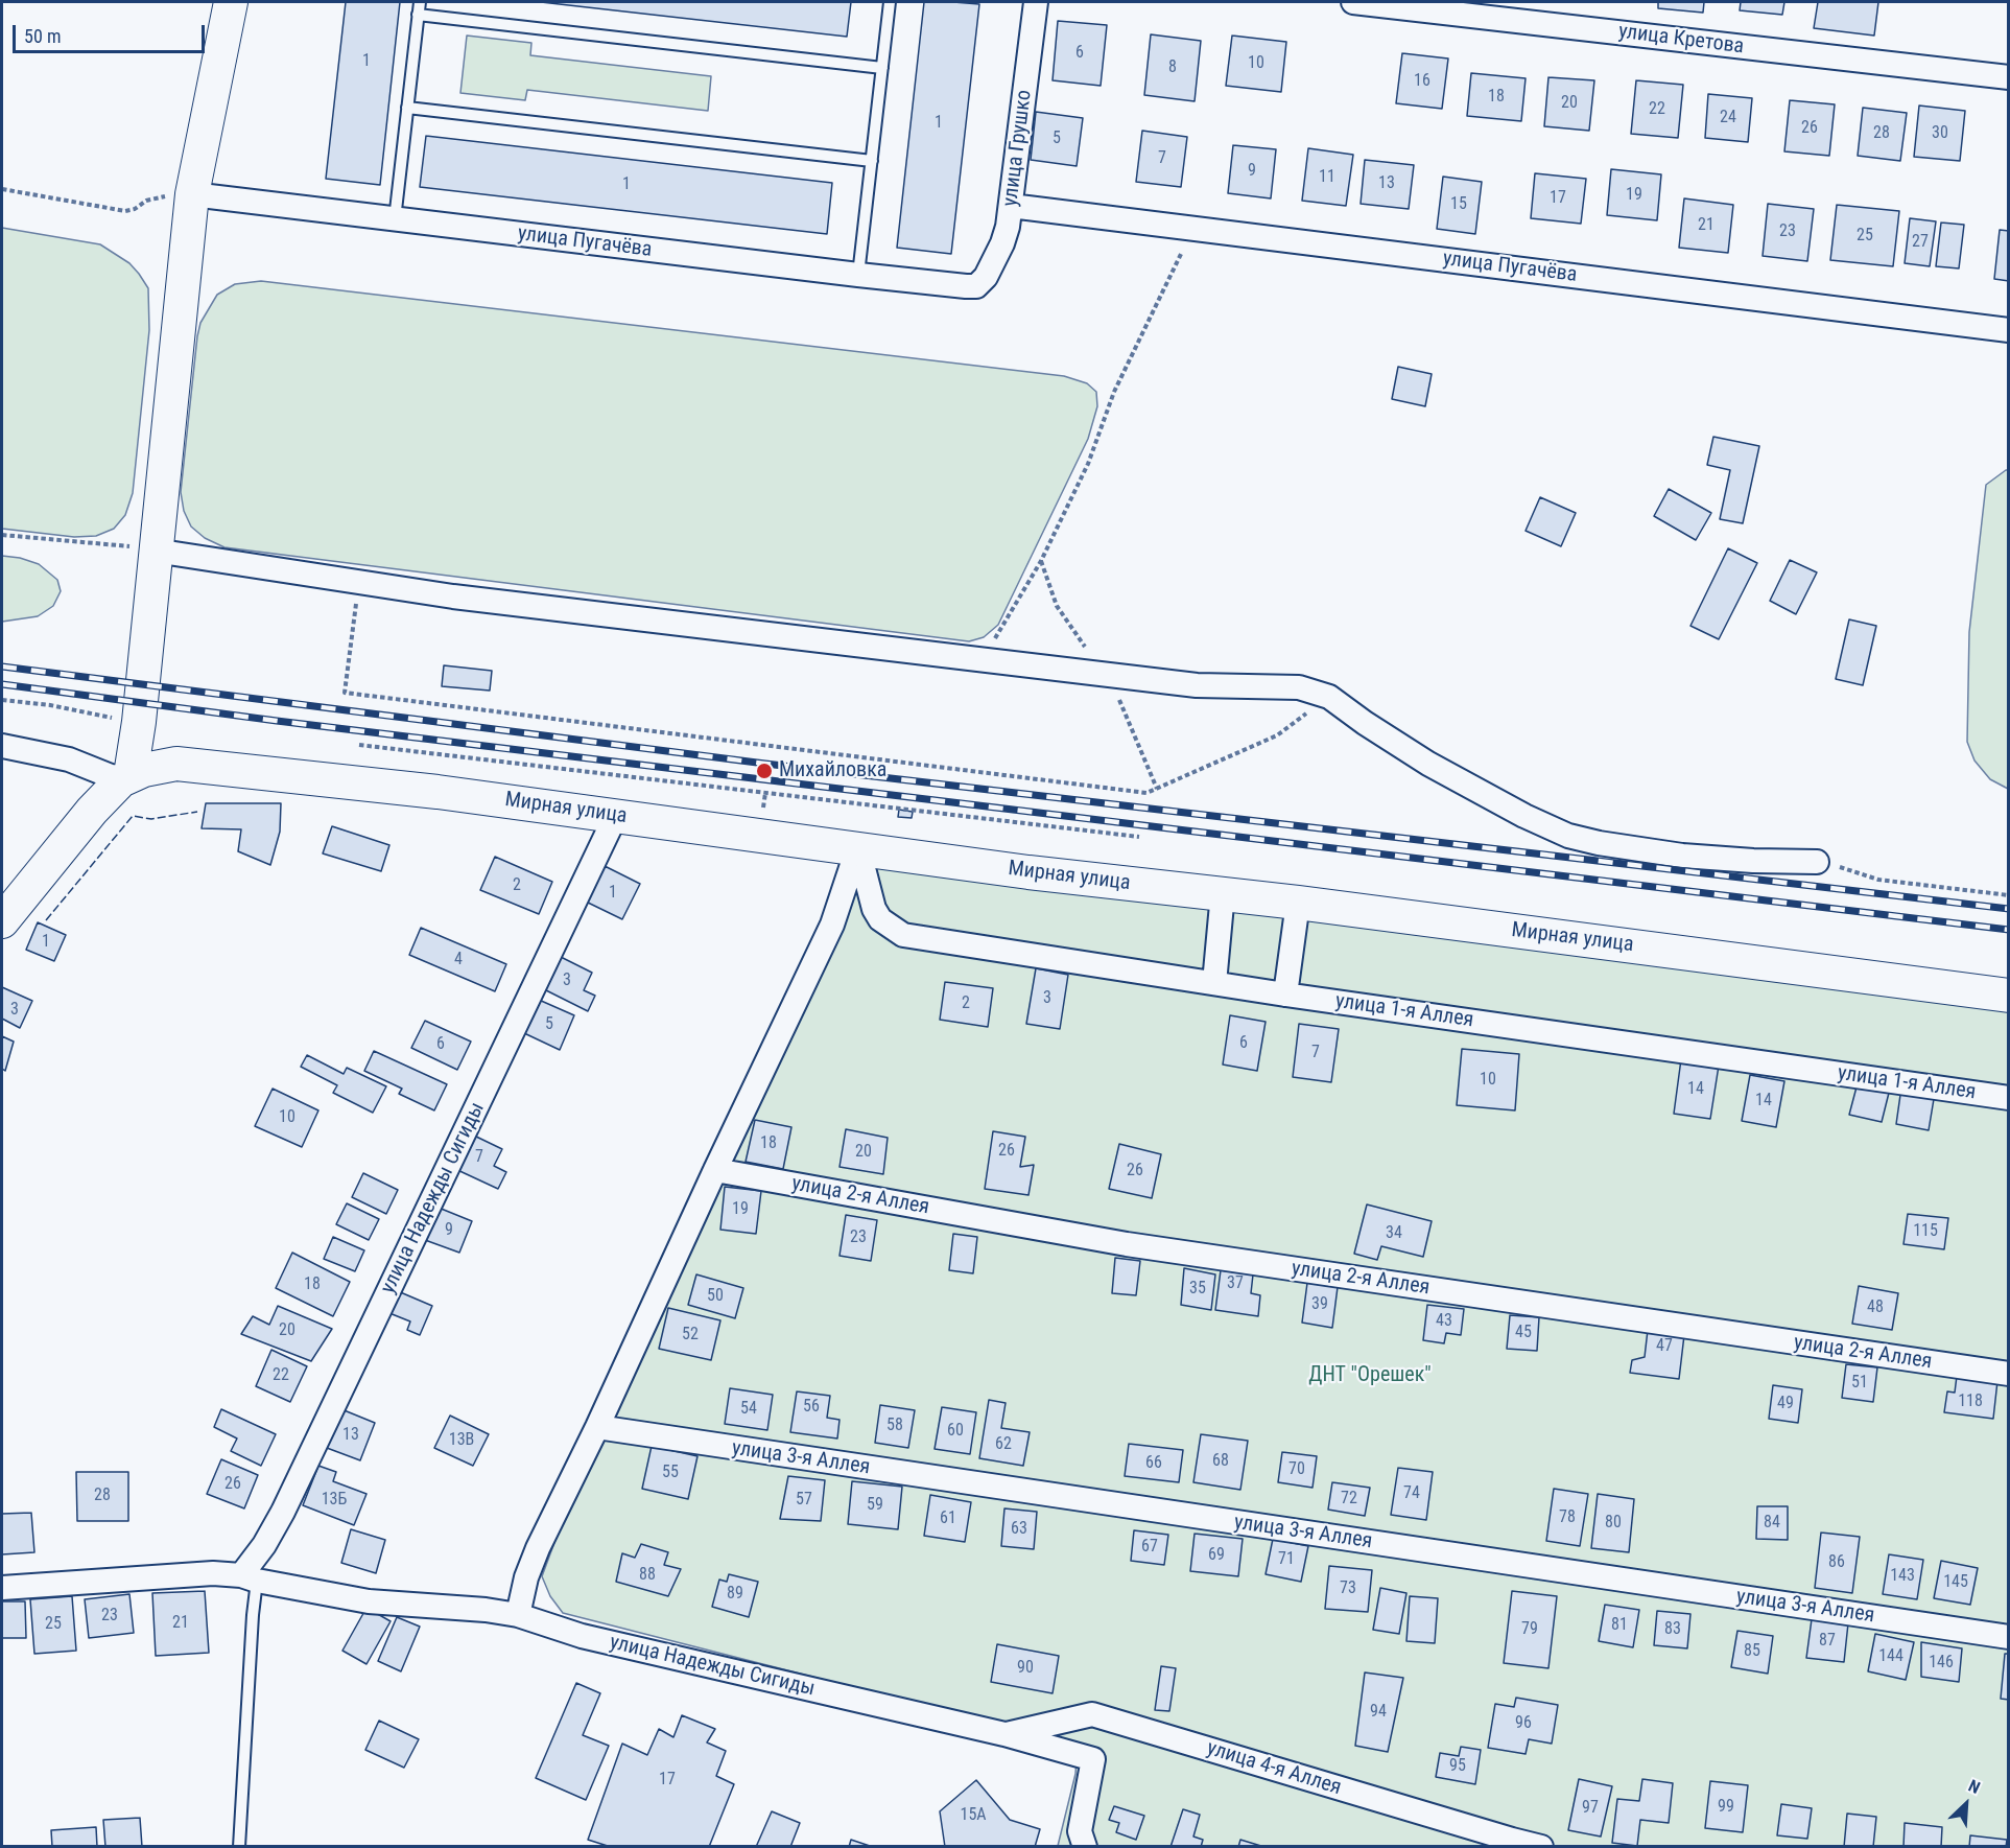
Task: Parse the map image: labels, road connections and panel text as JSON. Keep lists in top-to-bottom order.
{
  "streets": {
    "street": [
      "улица Кретова",
      "улица Грушко",
      "улица Пугачёва",
      "Мирная улица",
      "улица 1-я Аллея",
      "улица 2-я Аллея",
      "улица Надежды Сигиды",
      "улица 3-я Аллея",
      "улица 4-я Аллея"
    ]
  },
  "crossings": [
    ["улица Грушко", "улица Пугачёва"],
    ["Мирная улица", "улица 1-я Аллея"],
    ["Мирная улица", "улица Надежды Сигиды"],
    ["улица Надежды Сигиды", "улица 4-я Аллея"]
  ],
  "parks": ["ДНТ \"Орешек\""],
  "places": ["Михайловка"],
  "house_numbers": [
    "6",
    "1",
    "10",
    "8",
    "16",
    "18",
    "20",
    "22",
    "24",
    "1",
    "26",
    "28",
    "30",
    "5",
    "7",
    "9",
    "11",
    "13",
    "1",
    "19",
    "17",
    "15",
    "21",
    "23",
    "25",
    "27",
    "2",
    "1",
    "1",
    "4",
    "3",
    "3",
    "2",
    "3",
    "5",
    "6",
    "6",
    "7",
    "10",
    "14",
    "14",
    "10",
    "18",
    "26",
    "20",
    "7",
    "26",
    "19",
    "9",
    "115",
    "34",
    "23",
    "37",
    "18",
    "35",
    "50",
    "39",
    "48",
    "43",
    "20",
    "45",
    "52",
    "47",
    "22",
    "51",
    "118",
    "49",
    "56",
    "54",
    "58",
    "60",
    "13",
    "13В",
    "62",
    "68",
    "66",
    "70",
    "55",
    "26",
    "74",
    "28",
    "72",
    "13Б",
    "57",
    "59",
    "78",
    "61",
    "80",
    "84",
    "63",
    "67",
    "69",
    "71",
    "86",
    "88",
    "143",
    "145",
    "73",
    "89",
    "23",
    "21",
    "25",
    "81",
    "79",
    "83",
    "87",
    "85",
    "144",
    "146",
    "90",
    "94",
    "96",
    "95",
    "17",
    "99",
    "97",
    "15А"
  ],
  "scale_bar": "50 m",
  "north": "top right"
}
